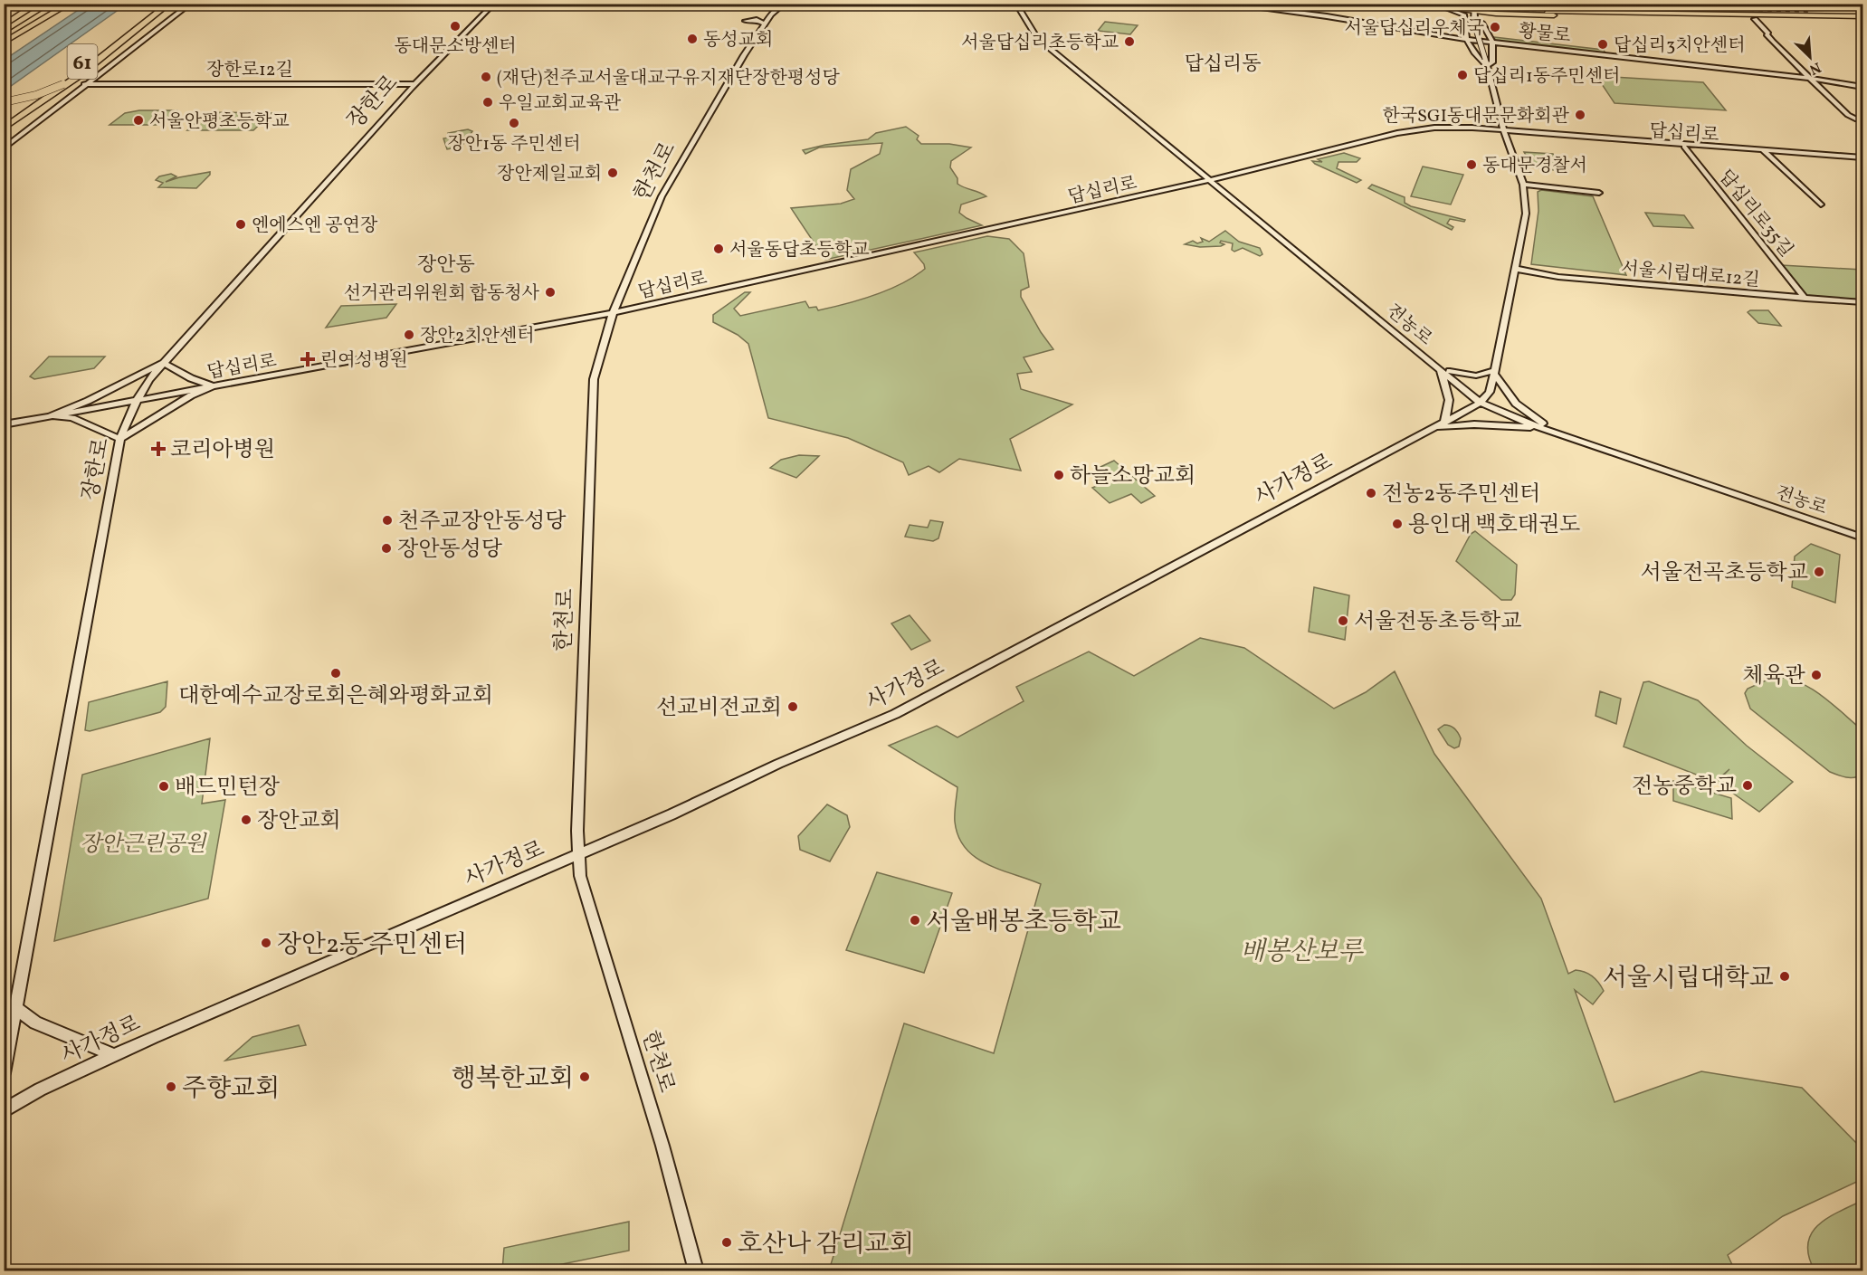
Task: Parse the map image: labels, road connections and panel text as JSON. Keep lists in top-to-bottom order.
{
  "streets": {
    "highway": ["61"],
    "main road": [
      "황물로",
      "장한로12길",
      "장한로",
      "답십리로",
      "한천로",
      "답십리로35길",
      "서울시립대로12길",
      "전농로",
      "사가정로"
    ]
  },
  "crossings": [
    ["장한로12길", "장한로"],
    ["장한로", "답십리로"],
    ["답십리로", "한천로"],
    ["답십리로", "답십리로35길"],
    ["답십리로", "전농로"],
    ["한천로", "사가정로"],
    ["답십리로35길", "서울시립대로12길"],
    ["전농로", "사가정로"]
  ],
  "districts": ["답십리동", "장안동"],
  "parks": ["장안근린공원", "배봉산보루"],
  "places": {
    "other": [
      "동대문소방센터",
      "서울답십리우체국",
      "동성교회",
      "서울답십리초등학교",
      "답십리3치안센터",
      "답십리1동주민센터",
      "(재단)천주교서울대교구유지재단장한평성당",
      "우일교회교육관",
      "한국SGI동대문문화회관",
      "서울안평초등학교",
      "장안1동 주민센터",
      "동대문경찰서",
      "장안제일교회",
      "엔에스엔 공연장",
      "서울동답초등학교",
      "선거관리위원회 합동청사",
      "장안2치안센터",
      "하늘소망교회",
      "전농2동주민센터",
      "천주교장안동성당",
      "용인대 백호태권도",
      "장안동성당",
      "서울전곡초등학교",
      "서울전동초등학교",
      "대한예수교장로회은혜와평화교회",
      "체육관",
      "선교비전교회",
      "전농중학교",
      "배드민턴장",
      "장안교회",
      "서울배봉초등학교",
      "장안2동 주민센터",
      "서울시립대학교",
      "행복한교회",
      "주향교회",
      "호산나 감리교회"
    ],
    "health": ["린여성병원", "코리아병원"]
  },
  "north": "bottom right"
}
